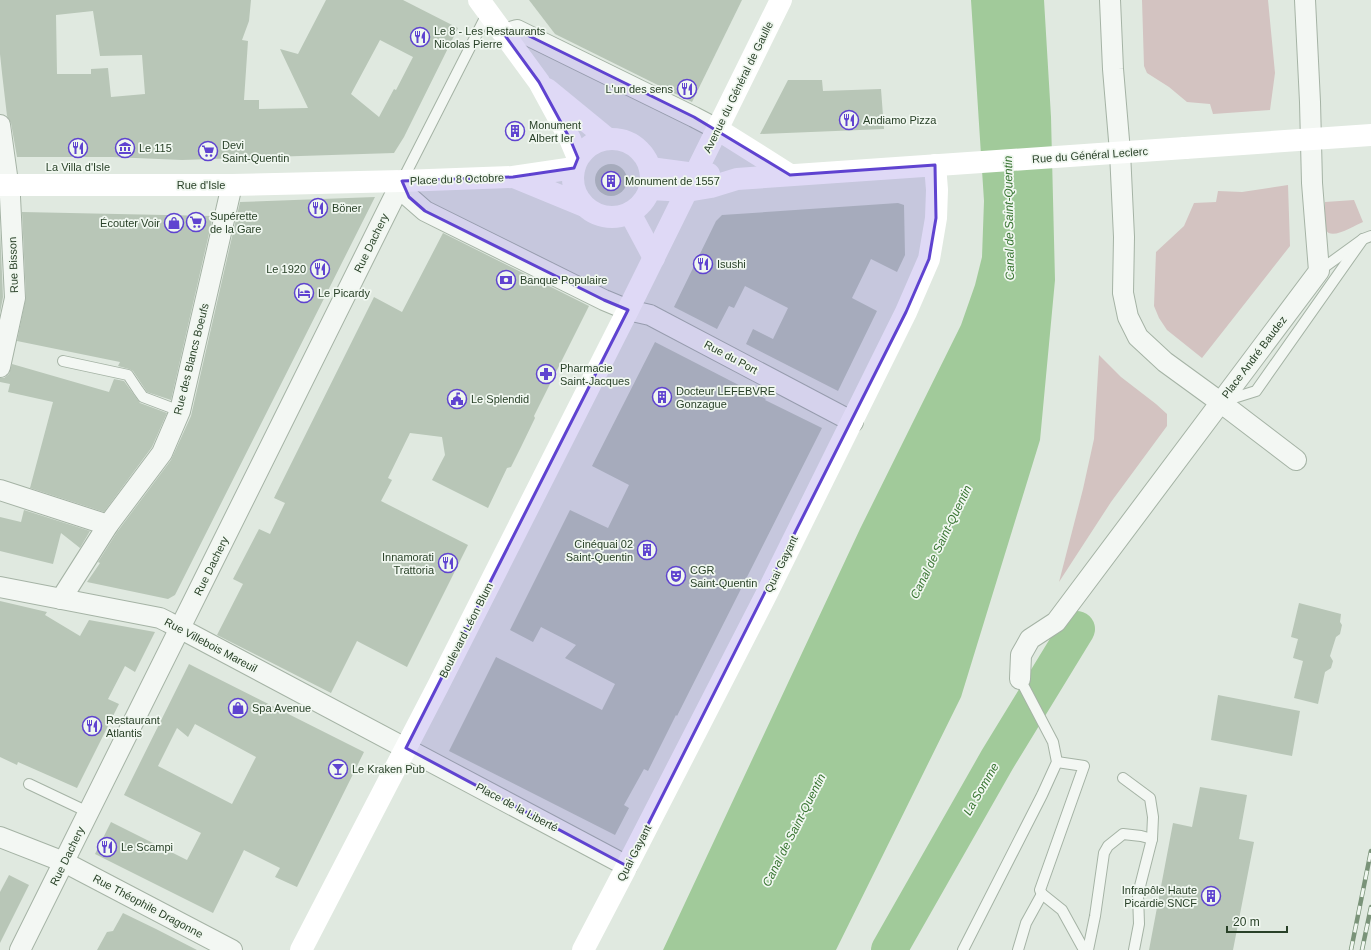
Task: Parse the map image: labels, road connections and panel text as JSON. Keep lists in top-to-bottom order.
{
  "streets": {
    "main road": [
      "Avenue du Général de Gaulle",
      "Rue du Général Leclerc",
      "Place du 8 Octobre",
      "Rue d'Isle",
      "Quai Gayant",
      "Boulevard Léon Blum"
    ],
    "street": [
      "Rue Dachery",
      "Rue Bisson",
      "Rue du Port",
      "Place André Baudez",
      "Rue des Blancs Boeufs",
      "Rue Villebois Mareuil",
      "Place de la Liberté",
      "Rue Théophile Dragonne"
    ]
  },
  "crossings": [
    ["Avenue du Général de Gaulle", "Rue du Général Leclerc"],
    ["Rue du Général Leclerc", "Place André Baudez"],
    ["Rue du Général Leclerc", "Quai Gayant"],
    ["Place du 8 Octobre", "Rue d'Isle"],
    ["Place du 8 Octobre", "Rue Dachery"],
    ["Place du 8 Octobre", "Rue du Port"],
    ["Rue d'Isle", "Rue Dachery"],
    ["Rue d'Isle", "Rue Bisson"],
    ["Rue d'Isle", "Rue du Port"],
    ["Rue d'Isle", "Rue des Blancs Boeufs"],
    ["Rue Dachery", "Rue du Port"],
    ["Rue Dachery", "Rue Villebois Mareuil"],
    ["Rue Dachery", "Rue Théophile Dragonne"],
    ["Rue du Port", "Quai Gayant"],
    ["Rue du Port", "Boulevard Léon Blum"],
    ["Rue des Blancs Boeufs", "Rue Villebois Mareuil"],
    ["Quai Gayant", "Place de la Liberté"],
    ["Boulevard Léon Blum", "Rue Villebois Mareuil"],
    ["Boulevard Léon Blum", "Place de la Liberté"],
    ["Rue Villebois Mareuil", "Place de la Liberté"]
  ],
  "water": ["Canal de Saint-Quentin", "La Somme"],
  "places": {
    "restaurant": [
      "Le 8 - Les Restaurants Nicolas Pierre",
      "L'un des sens",
      "Andiamo Pizza",
      "La Villa d'Isle",
      "Böner",
      "Isushi",
      "Le 1920",
      "Innamorati Trattoria",
      "Restaurant Atlantis",
      "Le Scampi"
    ],
    "building": [
      "Monument Albert Ier",
      "Monument de 1557",
      "Docteur LEFEBVRE Gonzague",
      "Cinéquai 02 Saint-Quentin",
      "Infrapôle Haute Picardie SNCF"
    ],
    "museum": ["Le 115"],
    "supermarket": ["Devi Saint-Quentin", "Supérette de la Gare"],
    "shop": ["Écouter Voir", "Spa Avenue"],
    "bank": ["Banque Populaire"],
    "hotel": ["Le Picardy"],
    "pharmacy": ["Pharmacie Saint-Jacques"],
    "public building": ["Le Splendid"],
    "theatre": ["CGR Saint-Quentin"],
    "bar": ["Le Kraken Pub"]
  },
  "scale_bar": "20 m"
}
